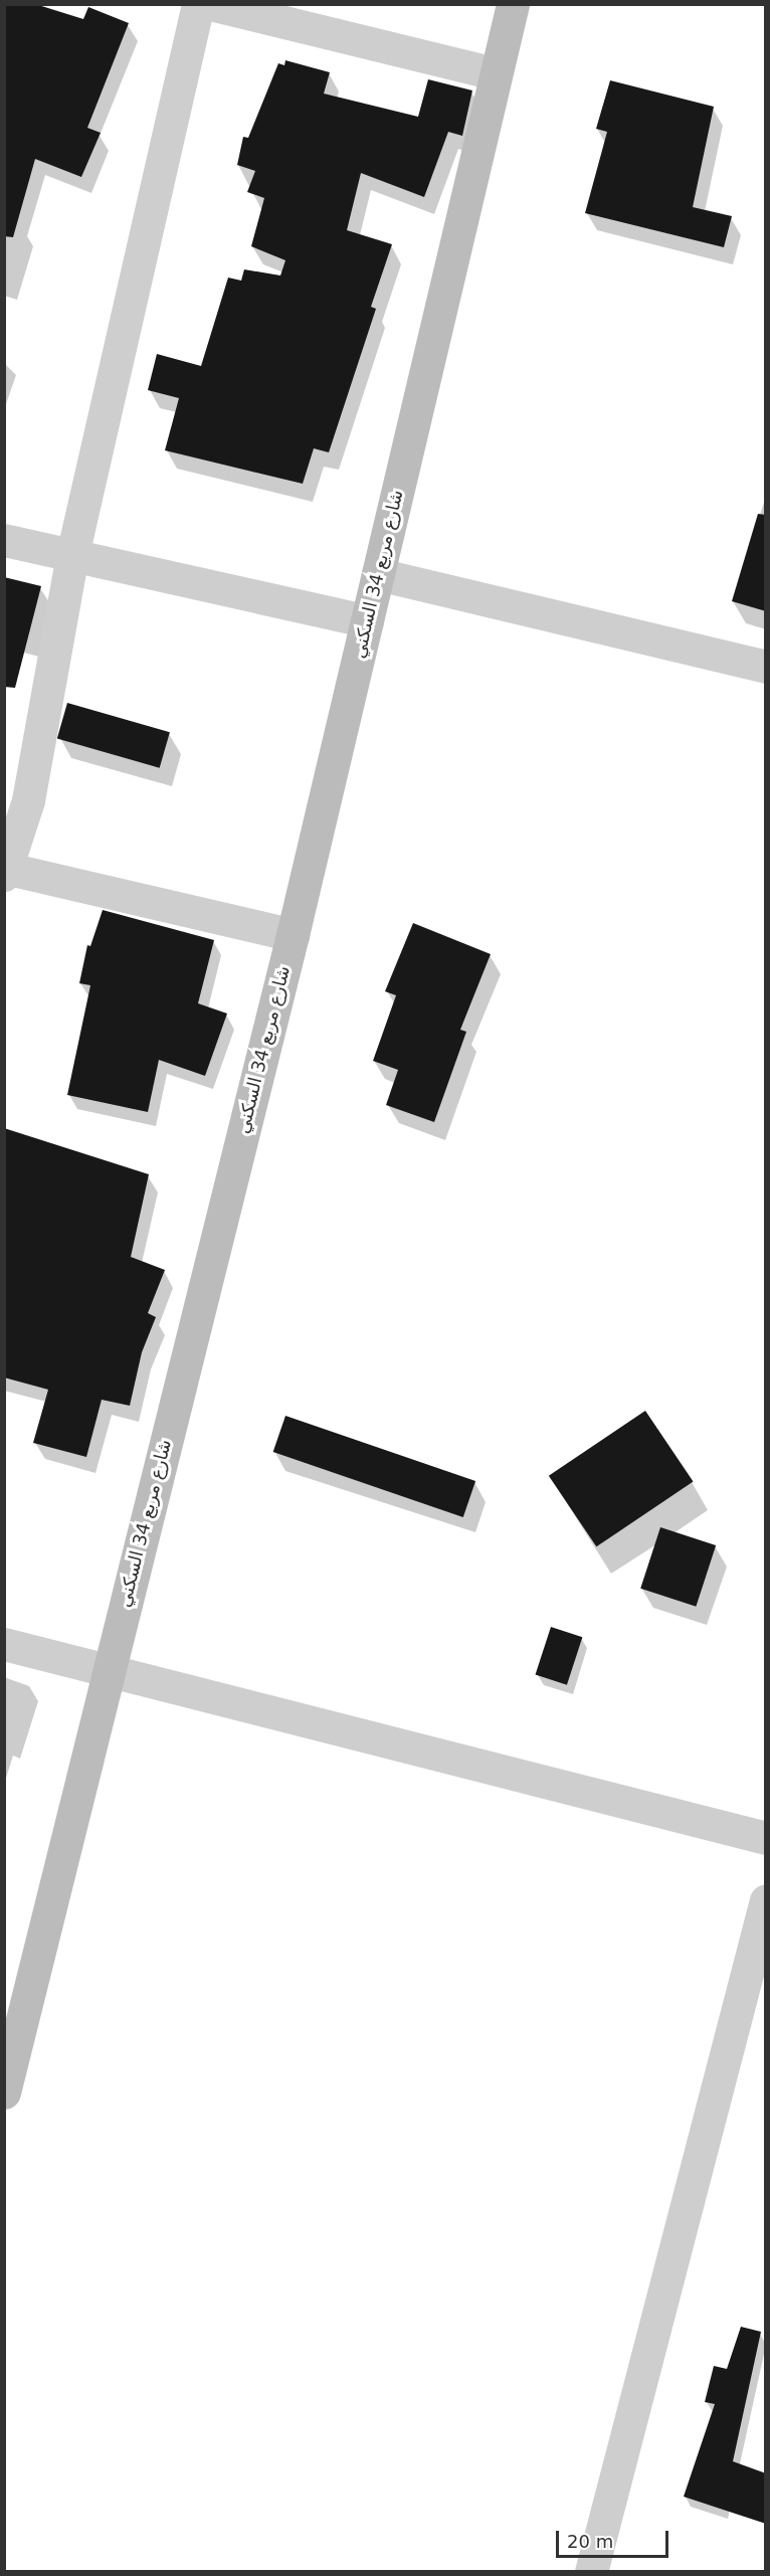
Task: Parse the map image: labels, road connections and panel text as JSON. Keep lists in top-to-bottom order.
{
  "streets": {
    "street": ["شارع مربع 34 السكني"]
  },
  "scale_bar": "20 m"
}
